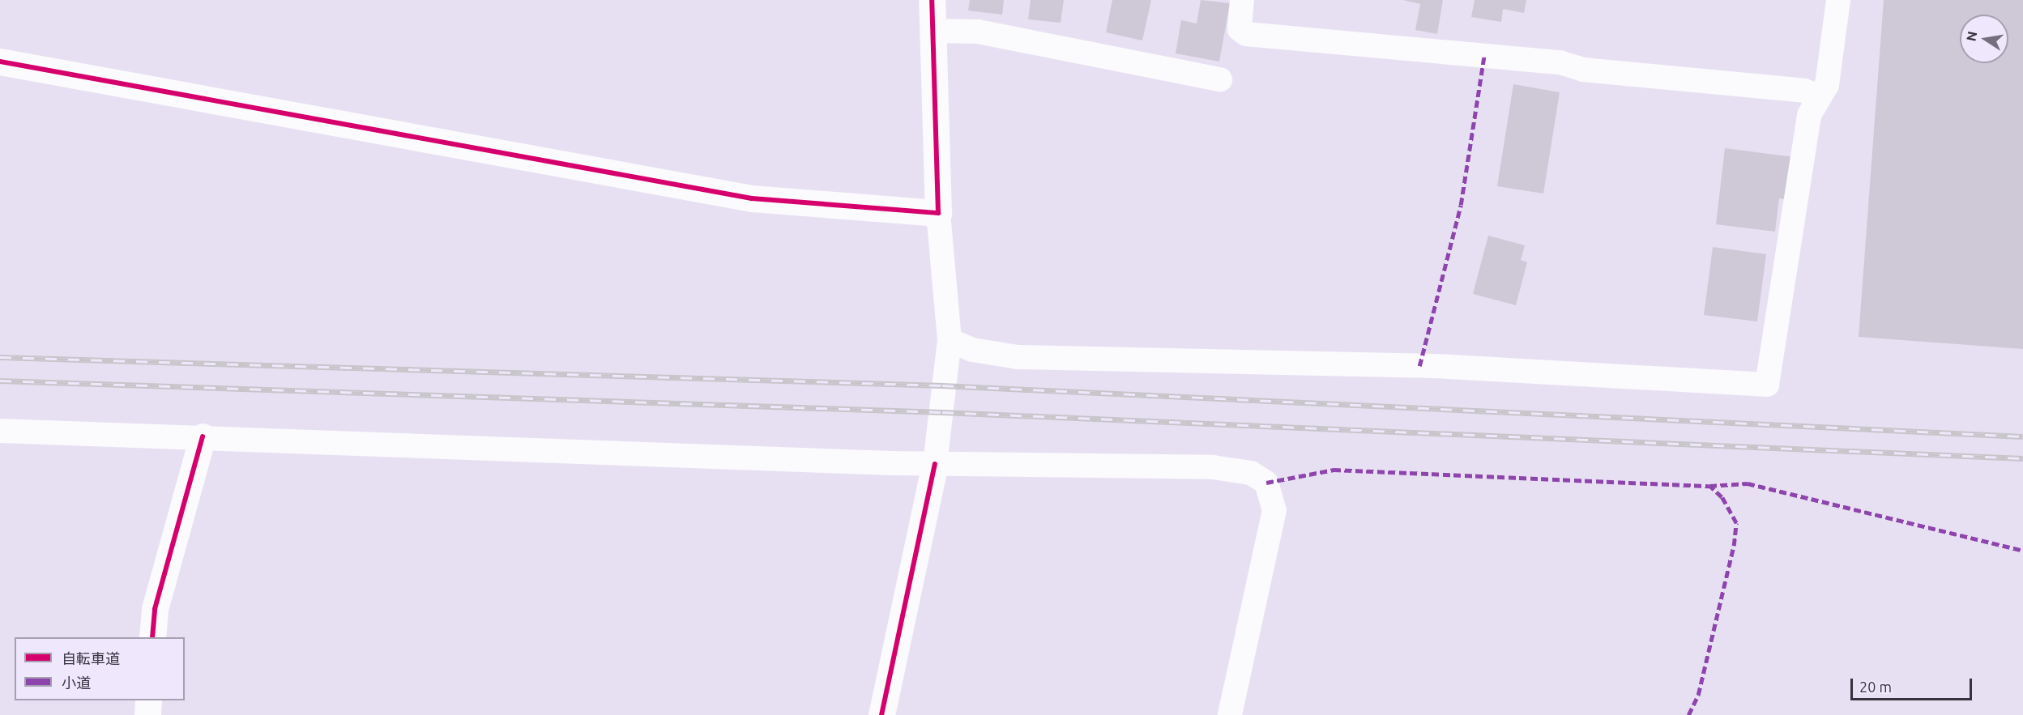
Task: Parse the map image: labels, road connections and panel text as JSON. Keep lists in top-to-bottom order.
{
  "legend": ["自転車道", "小道"],
  "scale_bar": "20 m",
  "north": "left"
}
